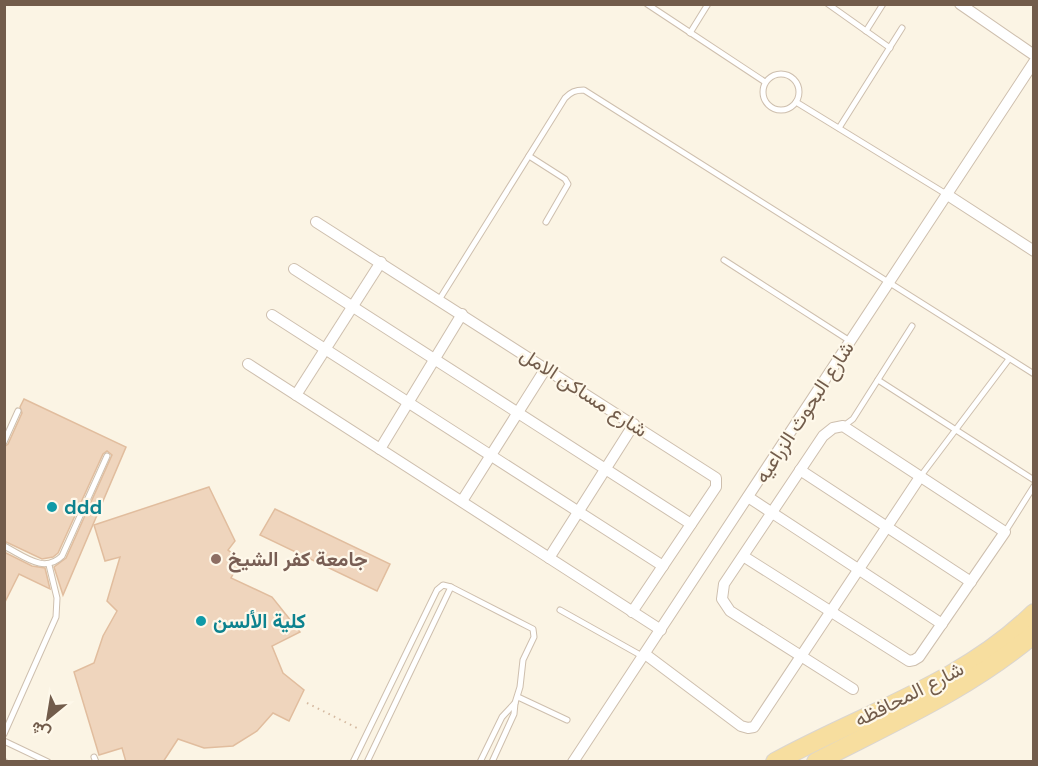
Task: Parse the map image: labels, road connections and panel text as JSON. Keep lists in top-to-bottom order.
{
  "streets": {
    "main road": ["شارع المحافظه"],
    "street": ["شارع مساكن الامل", "شارع البحوث الزراعيه"]
  },
  "places": ["ddd", "جامعة كفر الشيخ", "كلية الألسن"],
  "north": "bottom left"
}
